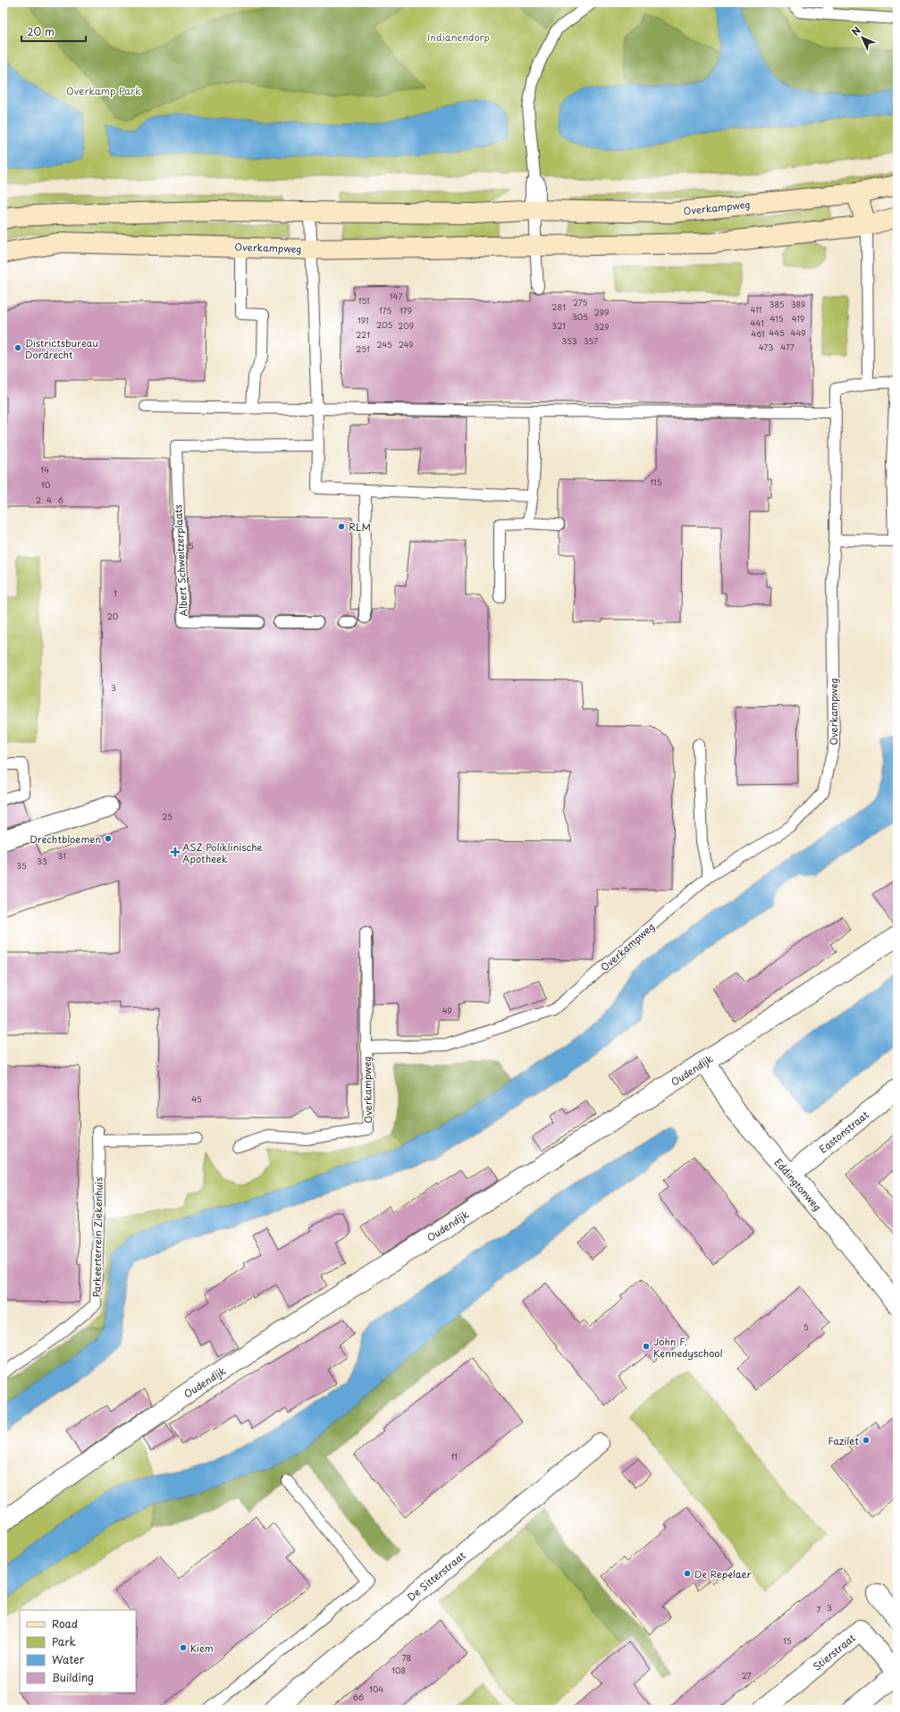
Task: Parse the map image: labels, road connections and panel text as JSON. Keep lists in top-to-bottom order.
{
  "streets": {
    "street": [
      "Overkampweg",
      "Oudendijk",
      "Eastonstraat",
      "Eddingtonweg",
      "De Sitterstraat",
      "Stierstraat"
    ],
    "lane": ["Albert Schweitzerplaats", "Parkeerterrein Ziekenhuis"]
  },
  "crossings": [
    ["Oudendijk", "Eddingtonweg"],
    ["Eastonstraat", "Eddingtonweg"]
  ],
  "parks": ["Indianendorp", "Overkamp Park"],
  "places": {
    "other": [
      "Districtsbureau Dordrecht",
      "RLM",
      "Drechtbloemen",
      "John F. Kennedyschool",
      "Fazilet",
      "De Repelaer",
      "Kiem"
    ],
    "health": ["ASZ Poliklinische Apotheek"]
  },
  "house_numbers": [
    "147",
    "151",
    "275",
    "385",
    "389",
    "281",
    "411",
    "175",
    "179",
    "299",
    "305",
    "415",
    "419",
    "191",
    "441",
    "205",
    "209",
    "321",
    "329",
    "445",
    "449",
    "461",
    "221",
    "353",
    "357",
    "245",
    "249",
    "473",
    "477",
    "251",
    "14",
    "115",
    "10",
    "2",
    "4",
    "6",
    "5",
    "1",
    "20",
    "3",
    "25",
    "31",
    "33",
    "35",
    "49",
    "45",
    "5",
    "11",
    "3",
    "7",
    "15",
    "78",
    "108",
    "27",
    "104",
    "66"
  ],
  "legend": [
    "Road",
    "Park",
    "Water",
    "Building"
  ],
  "scale_bar": "20 m",
  "north": "top left"
}
